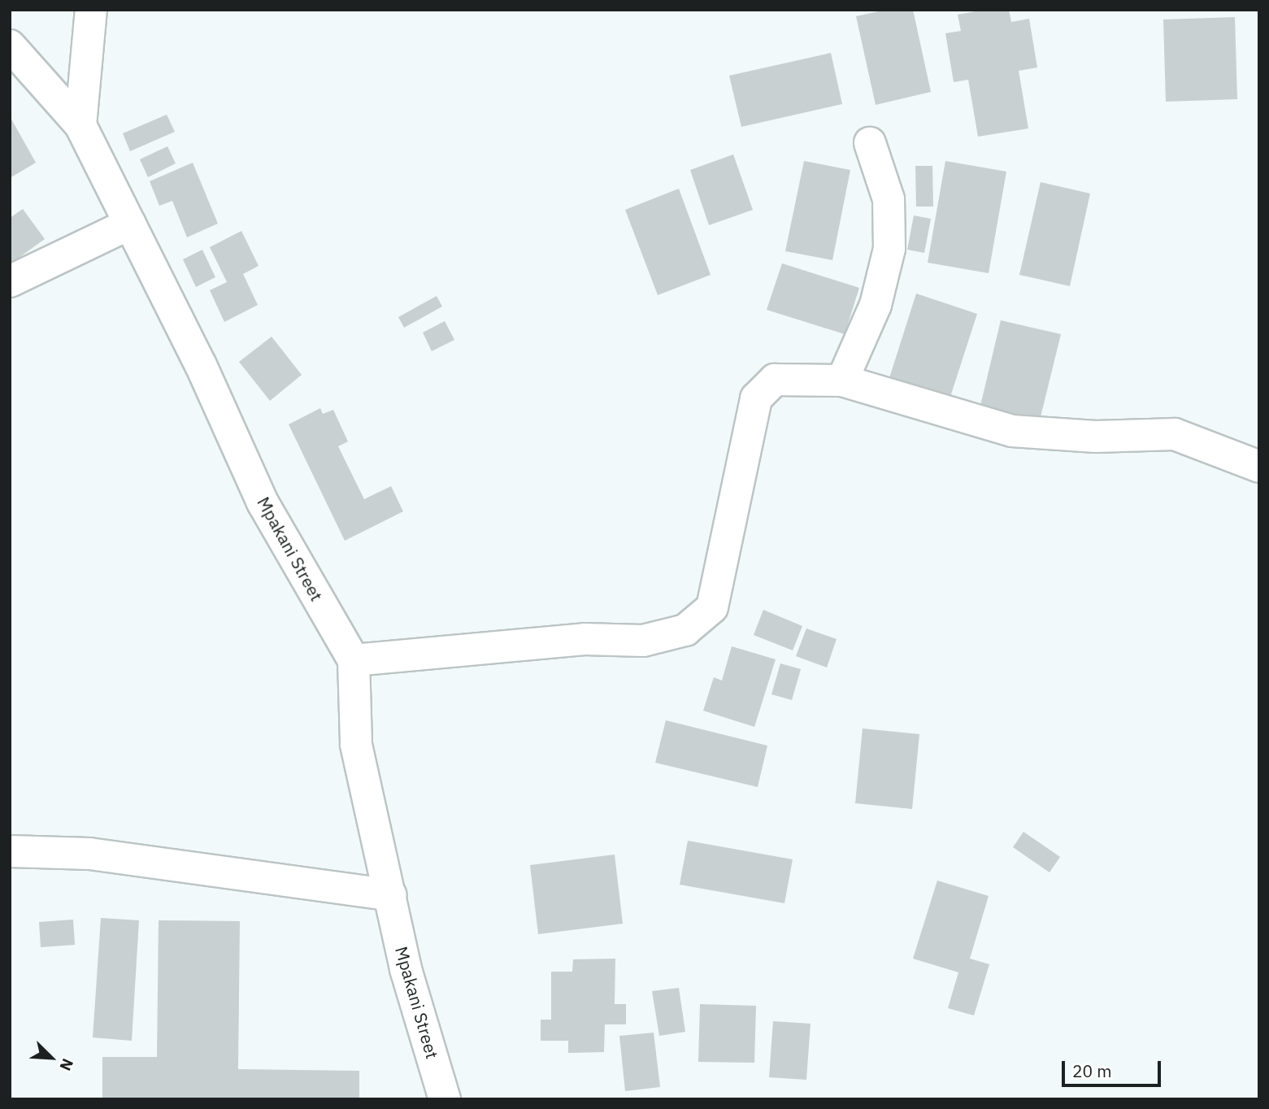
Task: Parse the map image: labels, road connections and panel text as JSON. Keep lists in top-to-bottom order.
{
  "streets": {
    "street": ["Mpakani Street"]
  },
  "scale_bar": "20 m",
  "north": "bottom right"
}
